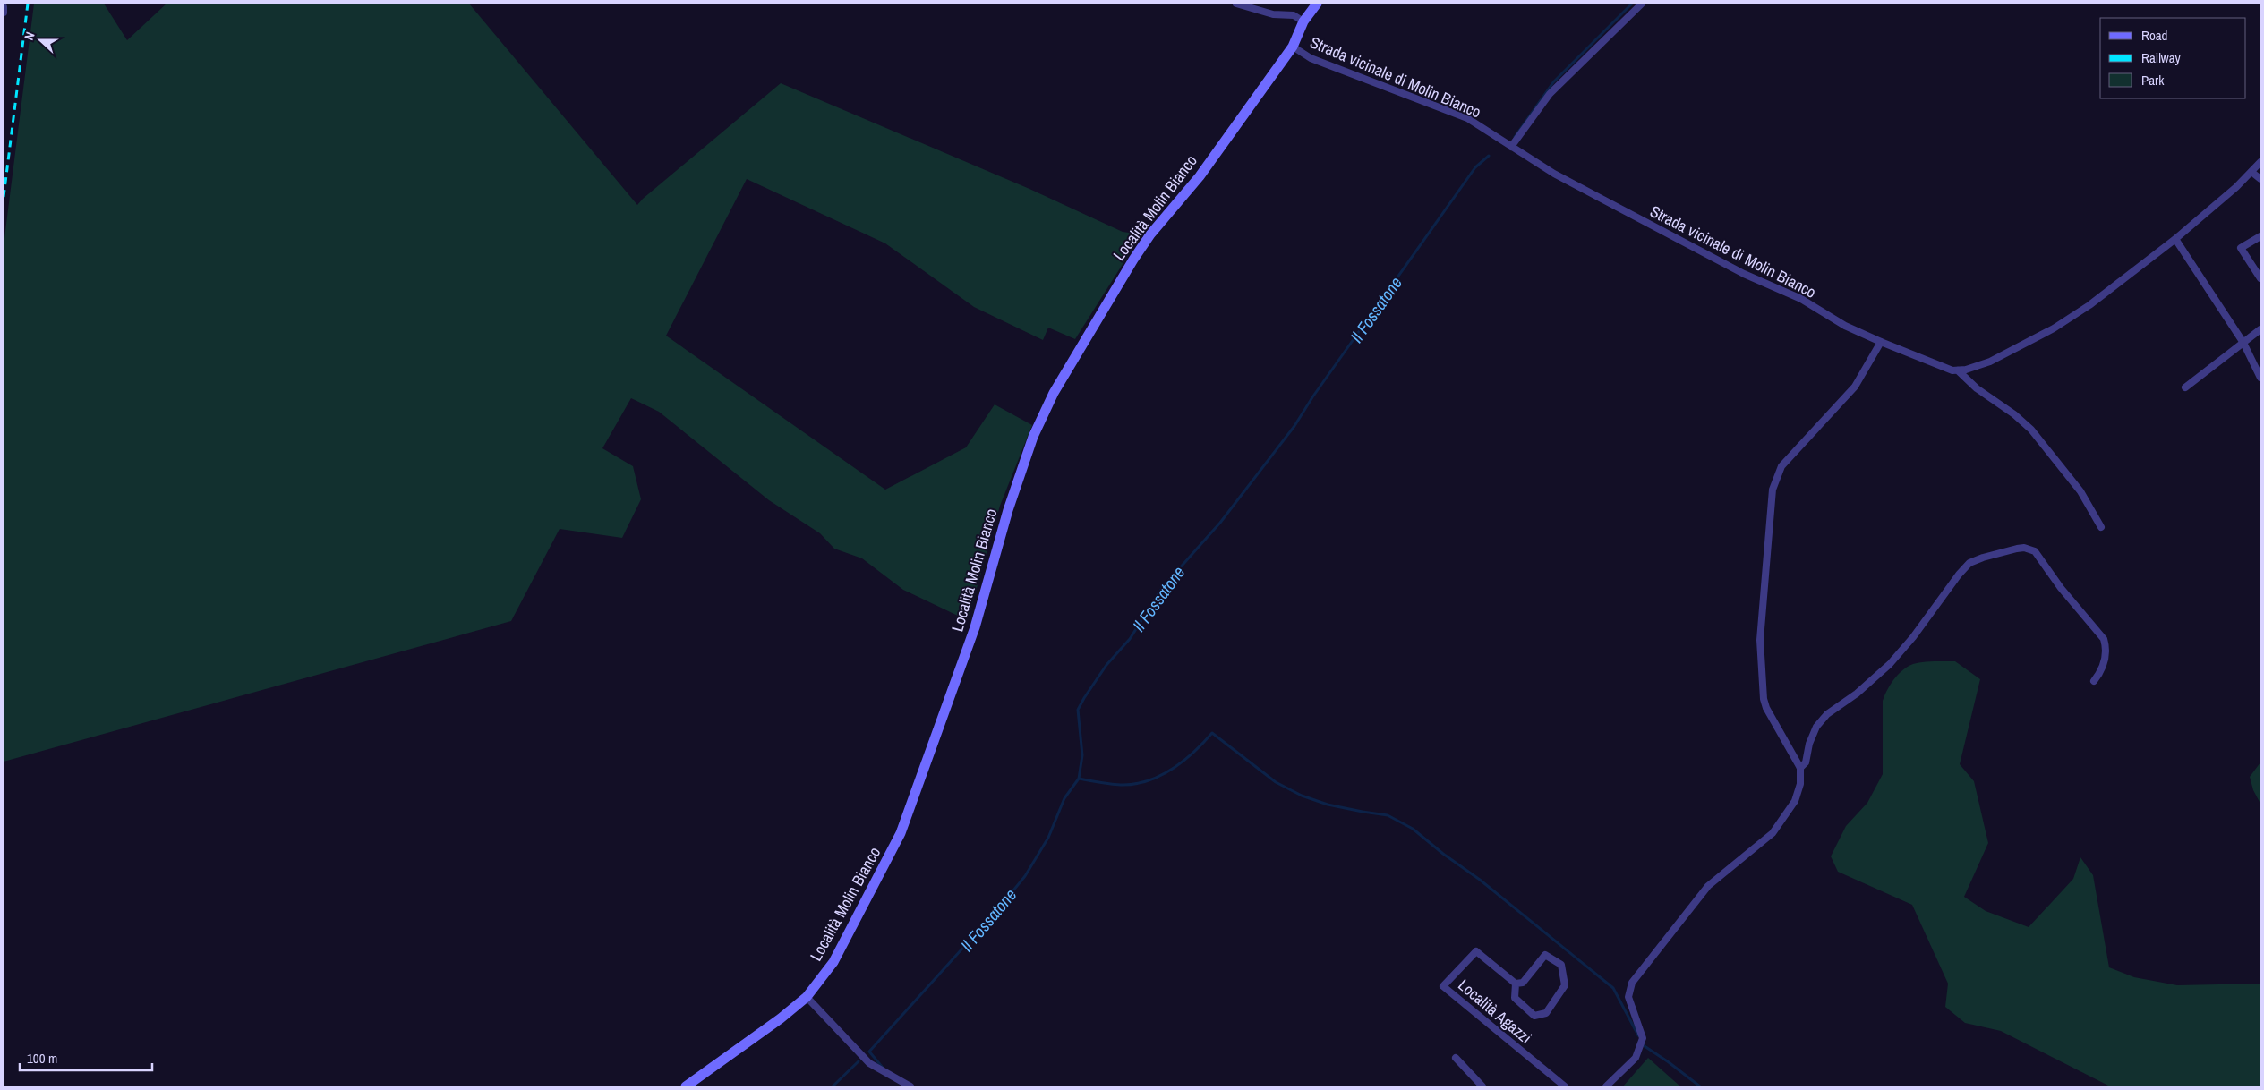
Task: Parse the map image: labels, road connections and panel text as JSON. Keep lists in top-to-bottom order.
{
  "streets": {
    "street": ["Strada vicinale di Molin Bianco", "Località Molin Bianco", "Località Agazzi"]
  },
  "crossings": [
    ["Strada vicinale di Molin Bianco", "Località Molin Bianco"]
  ],
  "water": ["Il Fossatone"],
  "legend": ["Road", "Railway", "Park"],
  "scale_bar": "100 m",
  "north": "left"
}
